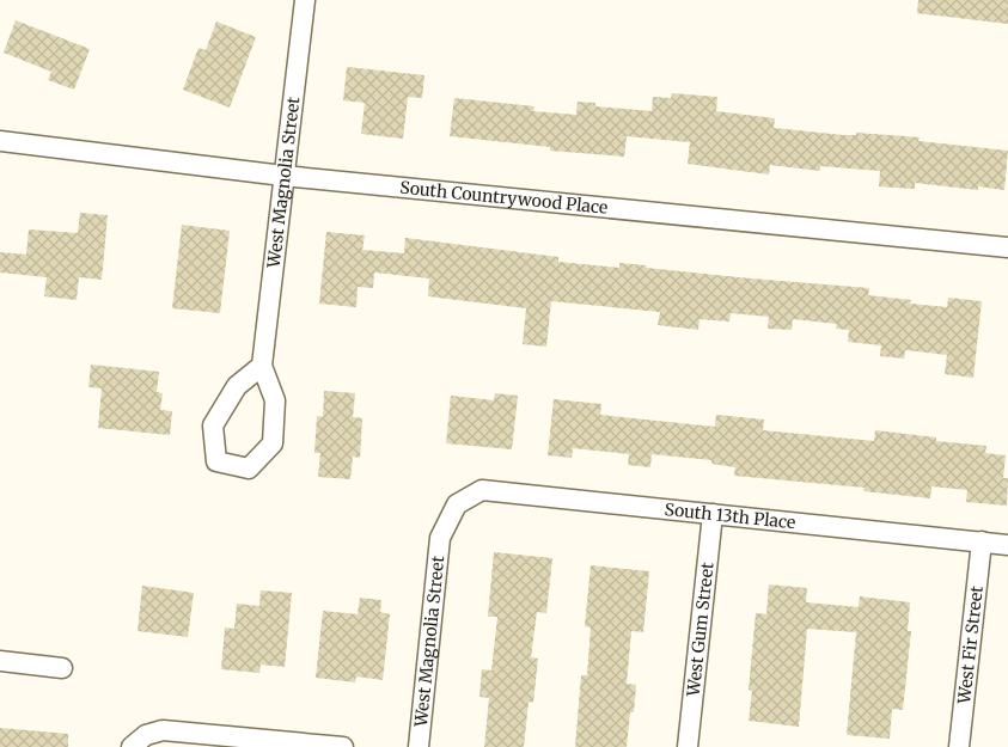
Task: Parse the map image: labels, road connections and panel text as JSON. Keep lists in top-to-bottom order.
{
  "streets": {
    "street": [
      "West Magnolia Street",
      "South Countrywood Place",
      "South 13th Place",
      "West Gum Street",
      "West Fir Street"
    ]
  },
  "crossings": [
    ["West Magnolia Street", "South Countrywood Place"],
    ["West Magnolia Street", "South 13th Place"],
    ["South 13th Place", "West Gum Street"],
    ["South 13th Place", "West Fir Street"]
  ]
}
